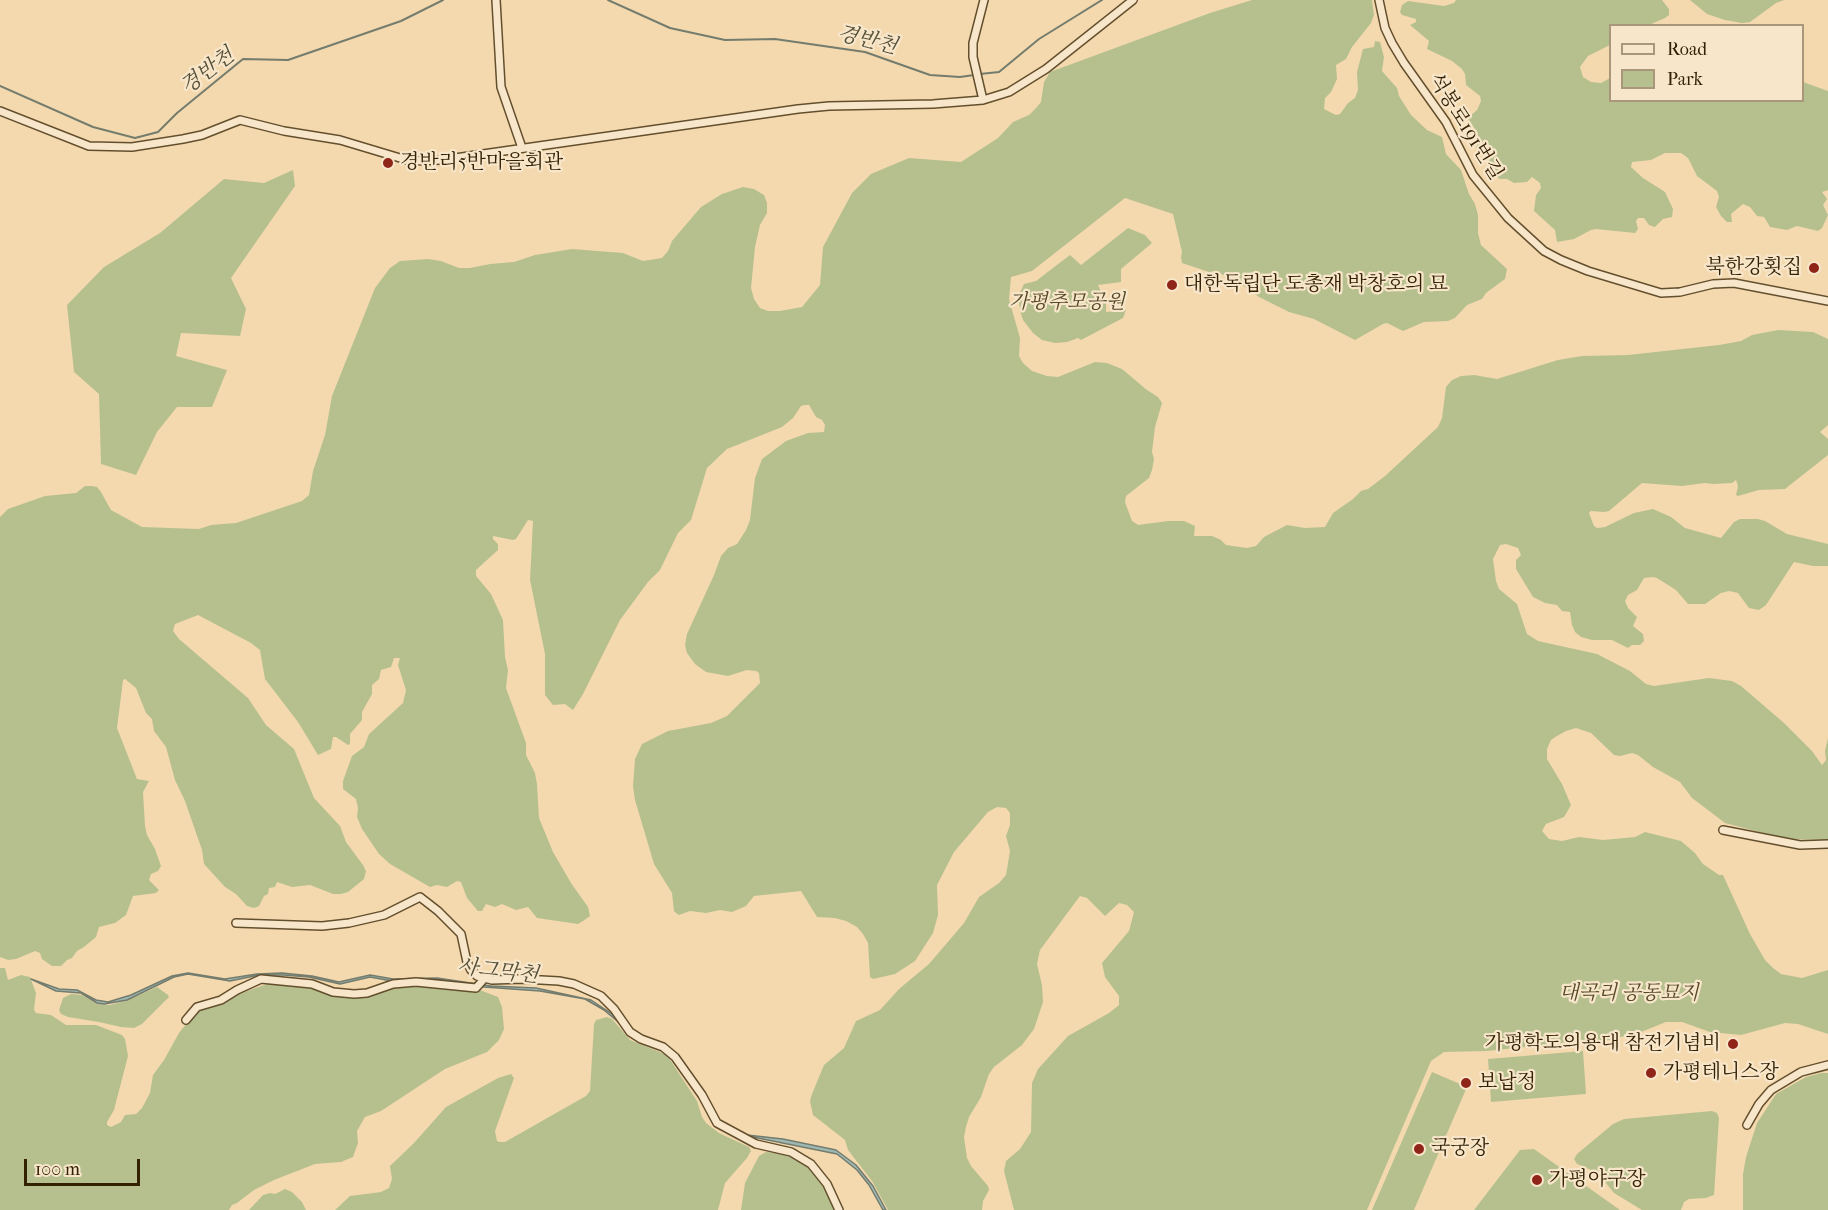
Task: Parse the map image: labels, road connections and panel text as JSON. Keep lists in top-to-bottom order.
{
  "streets": {
    "street": ["석봉로191번길"]
  },
  "water": ["경반천", "사그막천"],
  "parks": ["가평추모공원", "대곡리 공동묘지"],
  "places": [
    "경반리5반마을회관",
    "북한강횟집",
    "대한독립단 도총재 박창호의 묘",
    "가평학도의용대 참전기념비",
    "가평테니스장",
    "보납정",
    "국궁장",
    "가평야구장"
  ],
  "legend": ["Road", "Park"],
  "scale_bar": "100 m"
}
